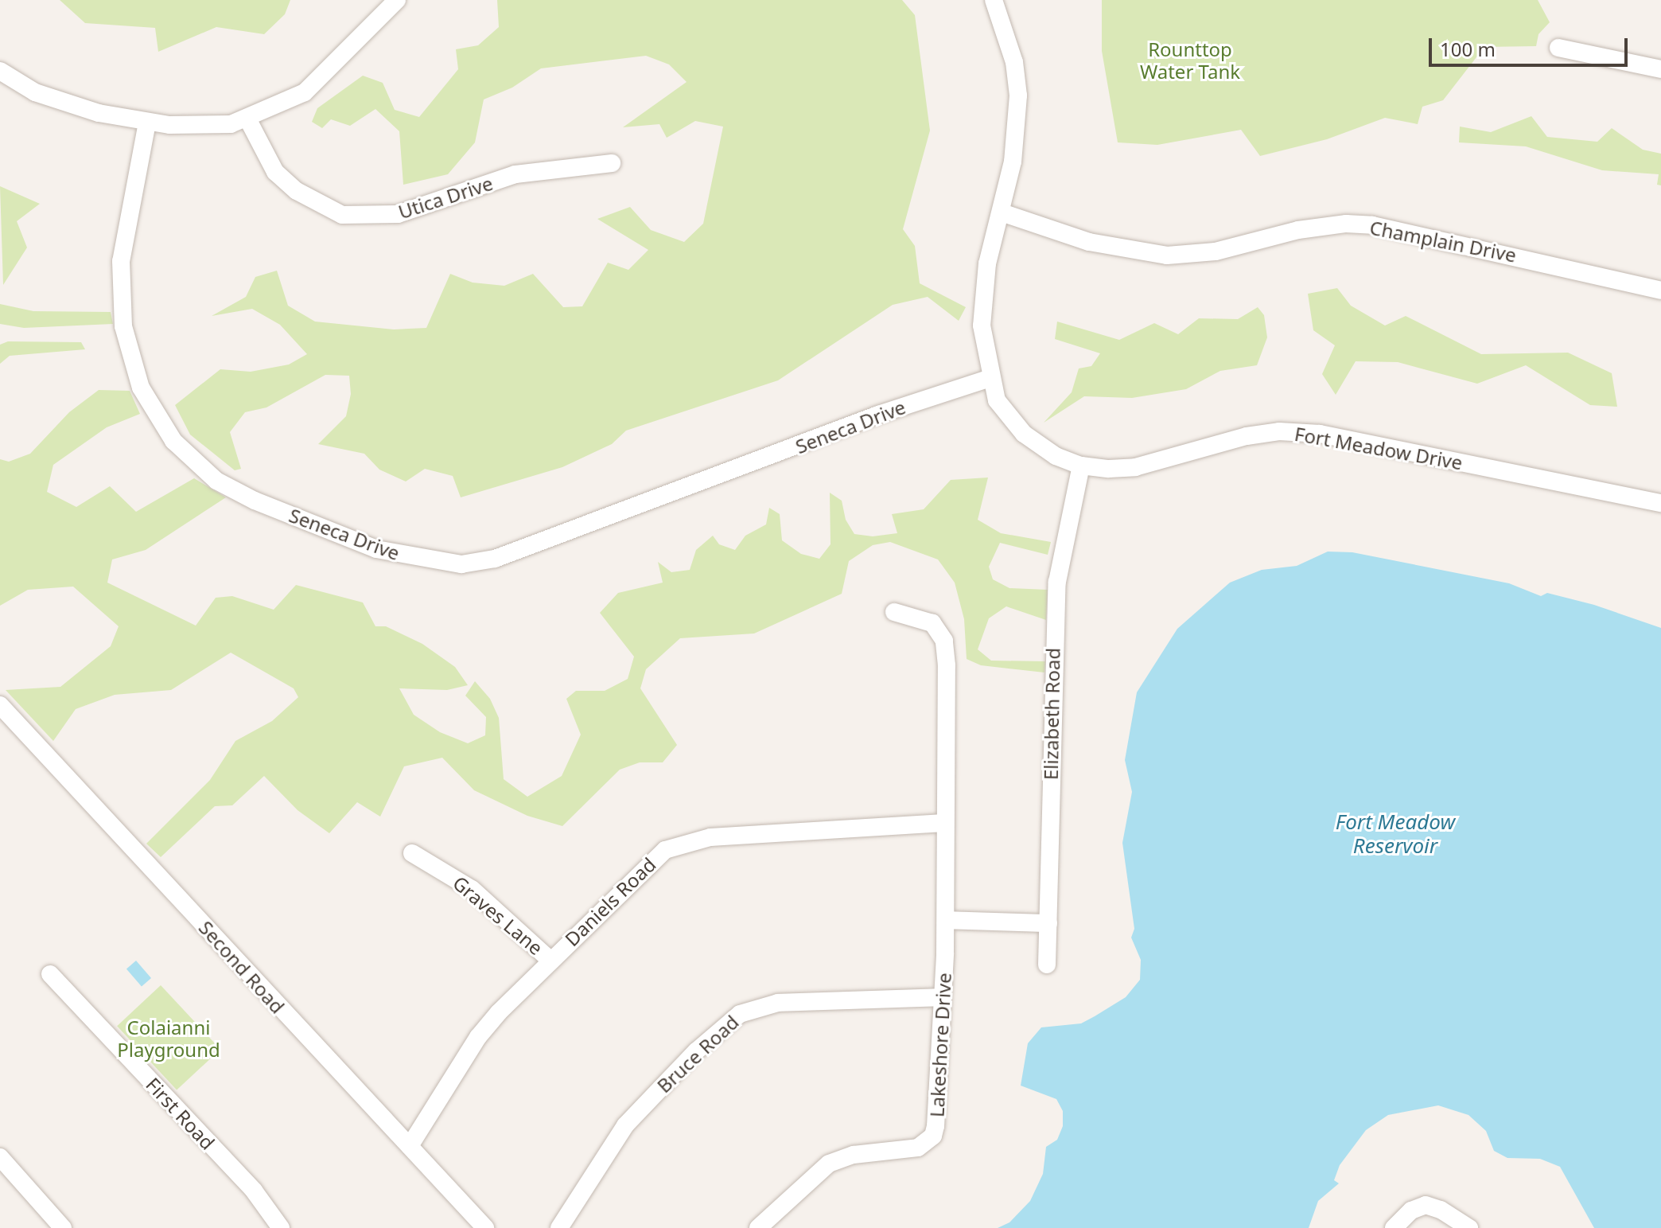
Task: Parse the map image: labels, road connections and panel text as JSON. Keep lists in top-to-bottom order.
{
  "streets": {
    "street": [
      "Utica Drive",
      "Champlain Drive",
      "Seneca Drive",
      "Fort Meadow Drive",
      "Elizabeth Road",
      "Daniels Road",
      "Graves Lane",
      "Second Road",
      "Lakeshore Drive",
      "Bruce Road",
      "First Road"
    ]
  },
  "crossings": [
    ["Champlain Drive", "Fort Meadow Drive"],
    ["Seneca Drive", "Fort Meadow Drive"],
    ["Fort Meadow Drive", "Elizabeth Road"],
    ["Daniels Road", "Graves Lane"],
    ["Daniels Road", "Second Road"],
    ["Daniels Road", "Lakeshore Drive"],
    ["Lakeshore Drive", "Bruce Road"]
  ],
  "water": ["Fort Meadow Reservoir"],
  "parks": ["Rounttop Water Tank", "Colaianni Playground"],
  "scale_bar": "100 m"
}
